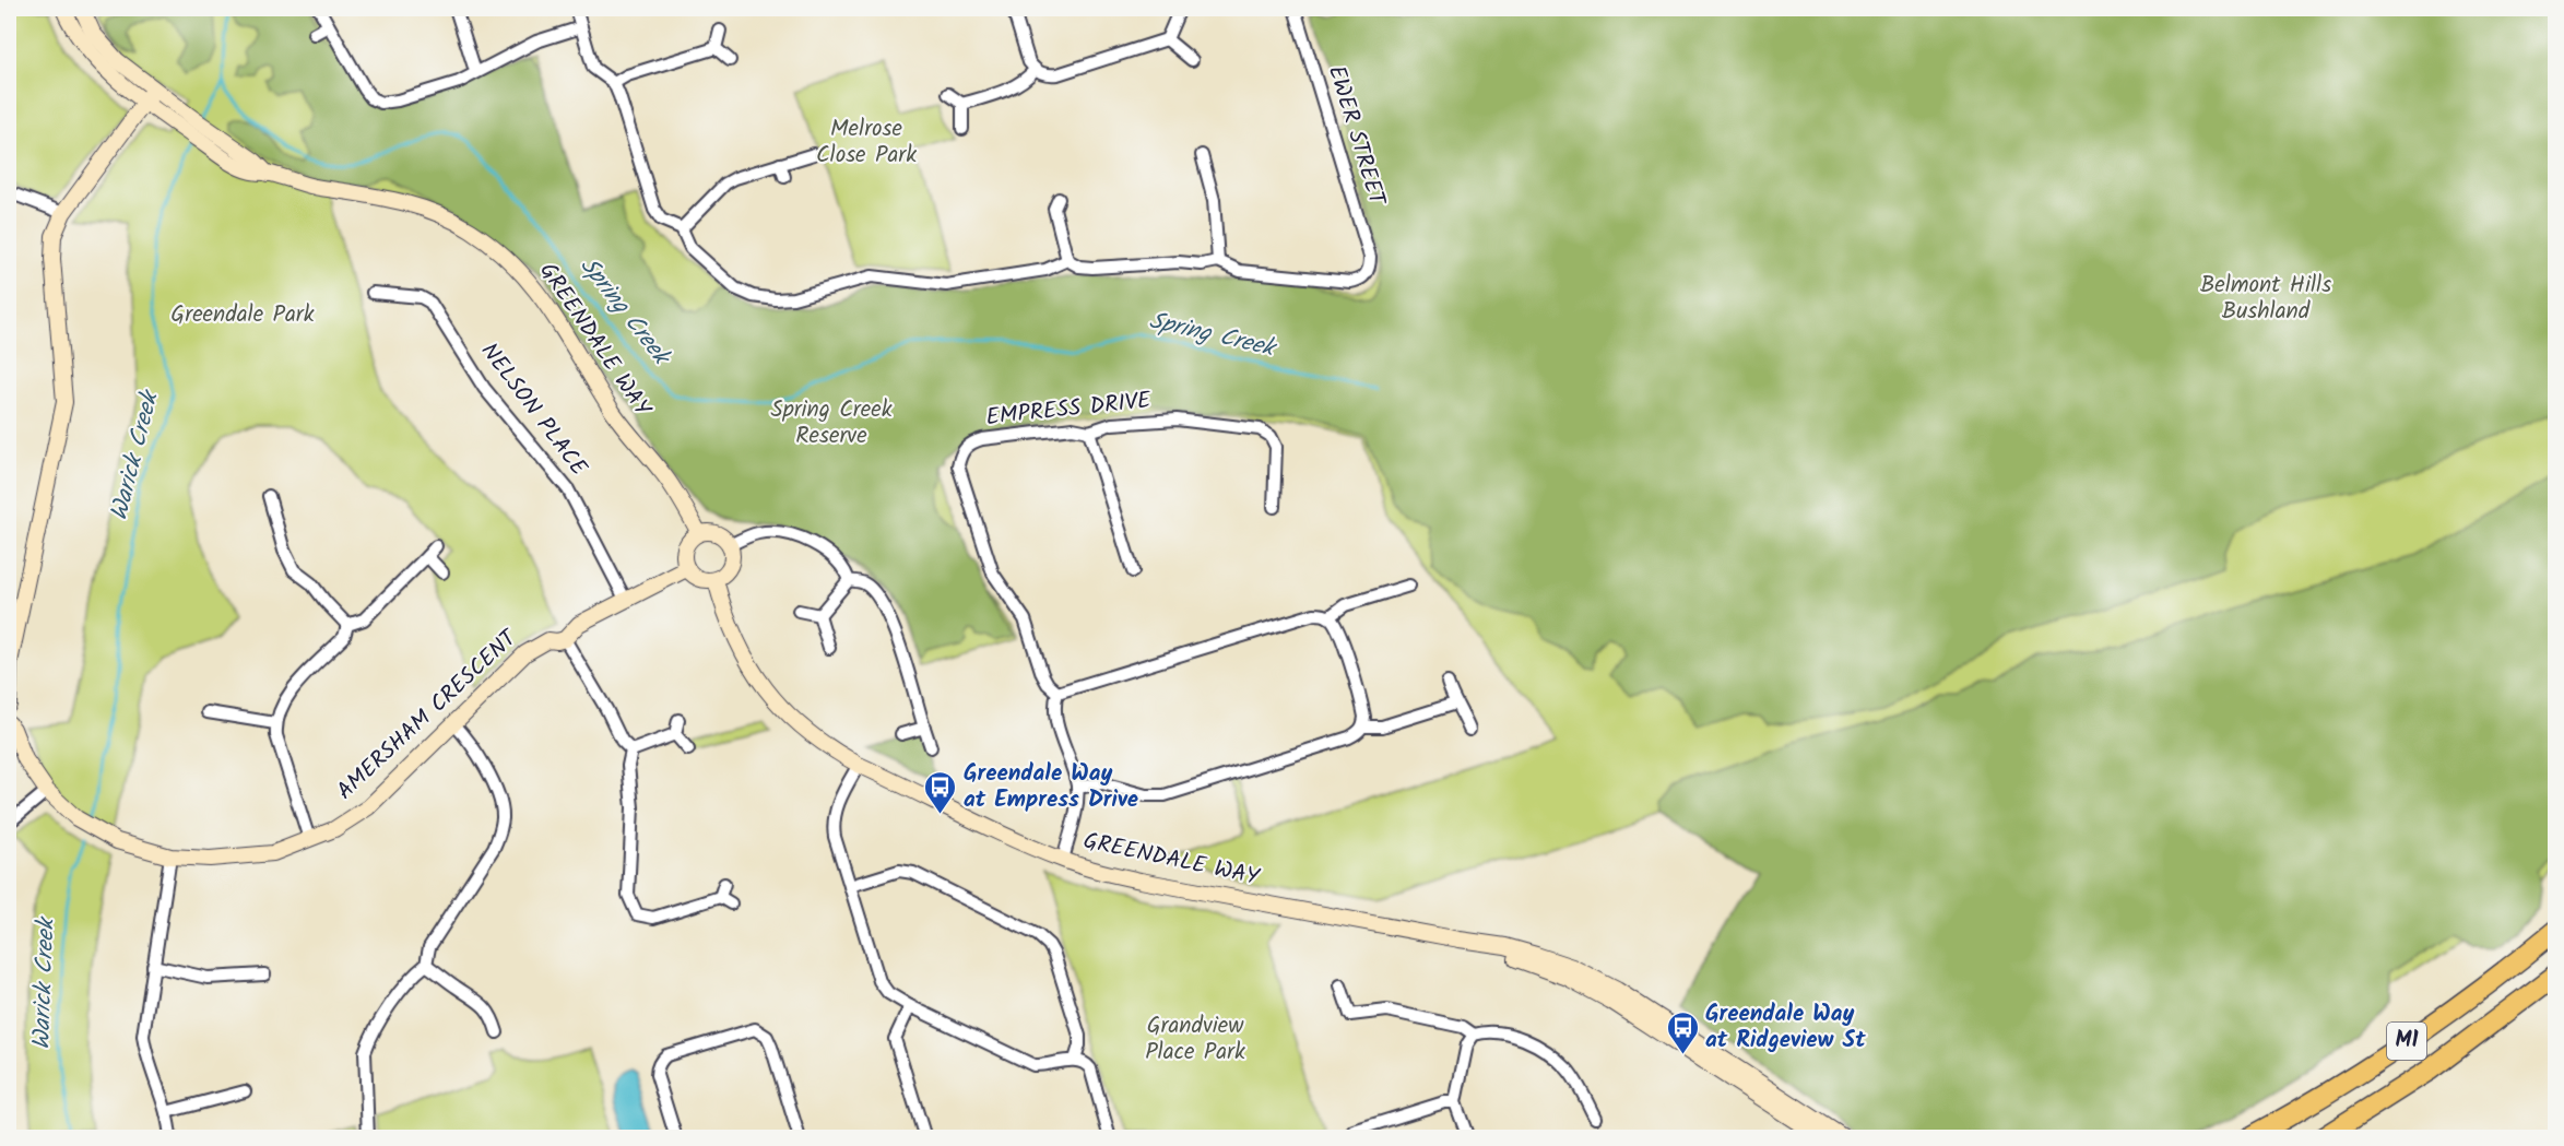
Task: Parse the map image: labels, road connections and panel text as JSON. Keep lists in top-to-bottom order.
{
  "streets": {
    "highway": ["M1"],
    "street": [
      "EWER STREET",
      "GREENDALE WAY",
      "NELSON PLACE",
      "EMPRESS DRIVE",
      "AMERSHAM CRESCENT"
    ]
  },
  "crossings": [
    ["GREENDALE WAY", "AMERSHAM CRESCENT"],
    ["NELSON PLACE", "AMERSHAM CRESCENT"]
  ],
  "water": ["Spring Creek", "Warick Creek"],
  "parks": [
    "Melrose Close Park",
    "Belmont Hills Bushland",
    "Greendale Park",
    "Spring Creek Reserve",
    "Grandview Place Park"
  ],
  "places": {
    "bus stop": ["Greendale Way at Empress Drive", "Greendale Way at Ridgeview St"]
  }
}
